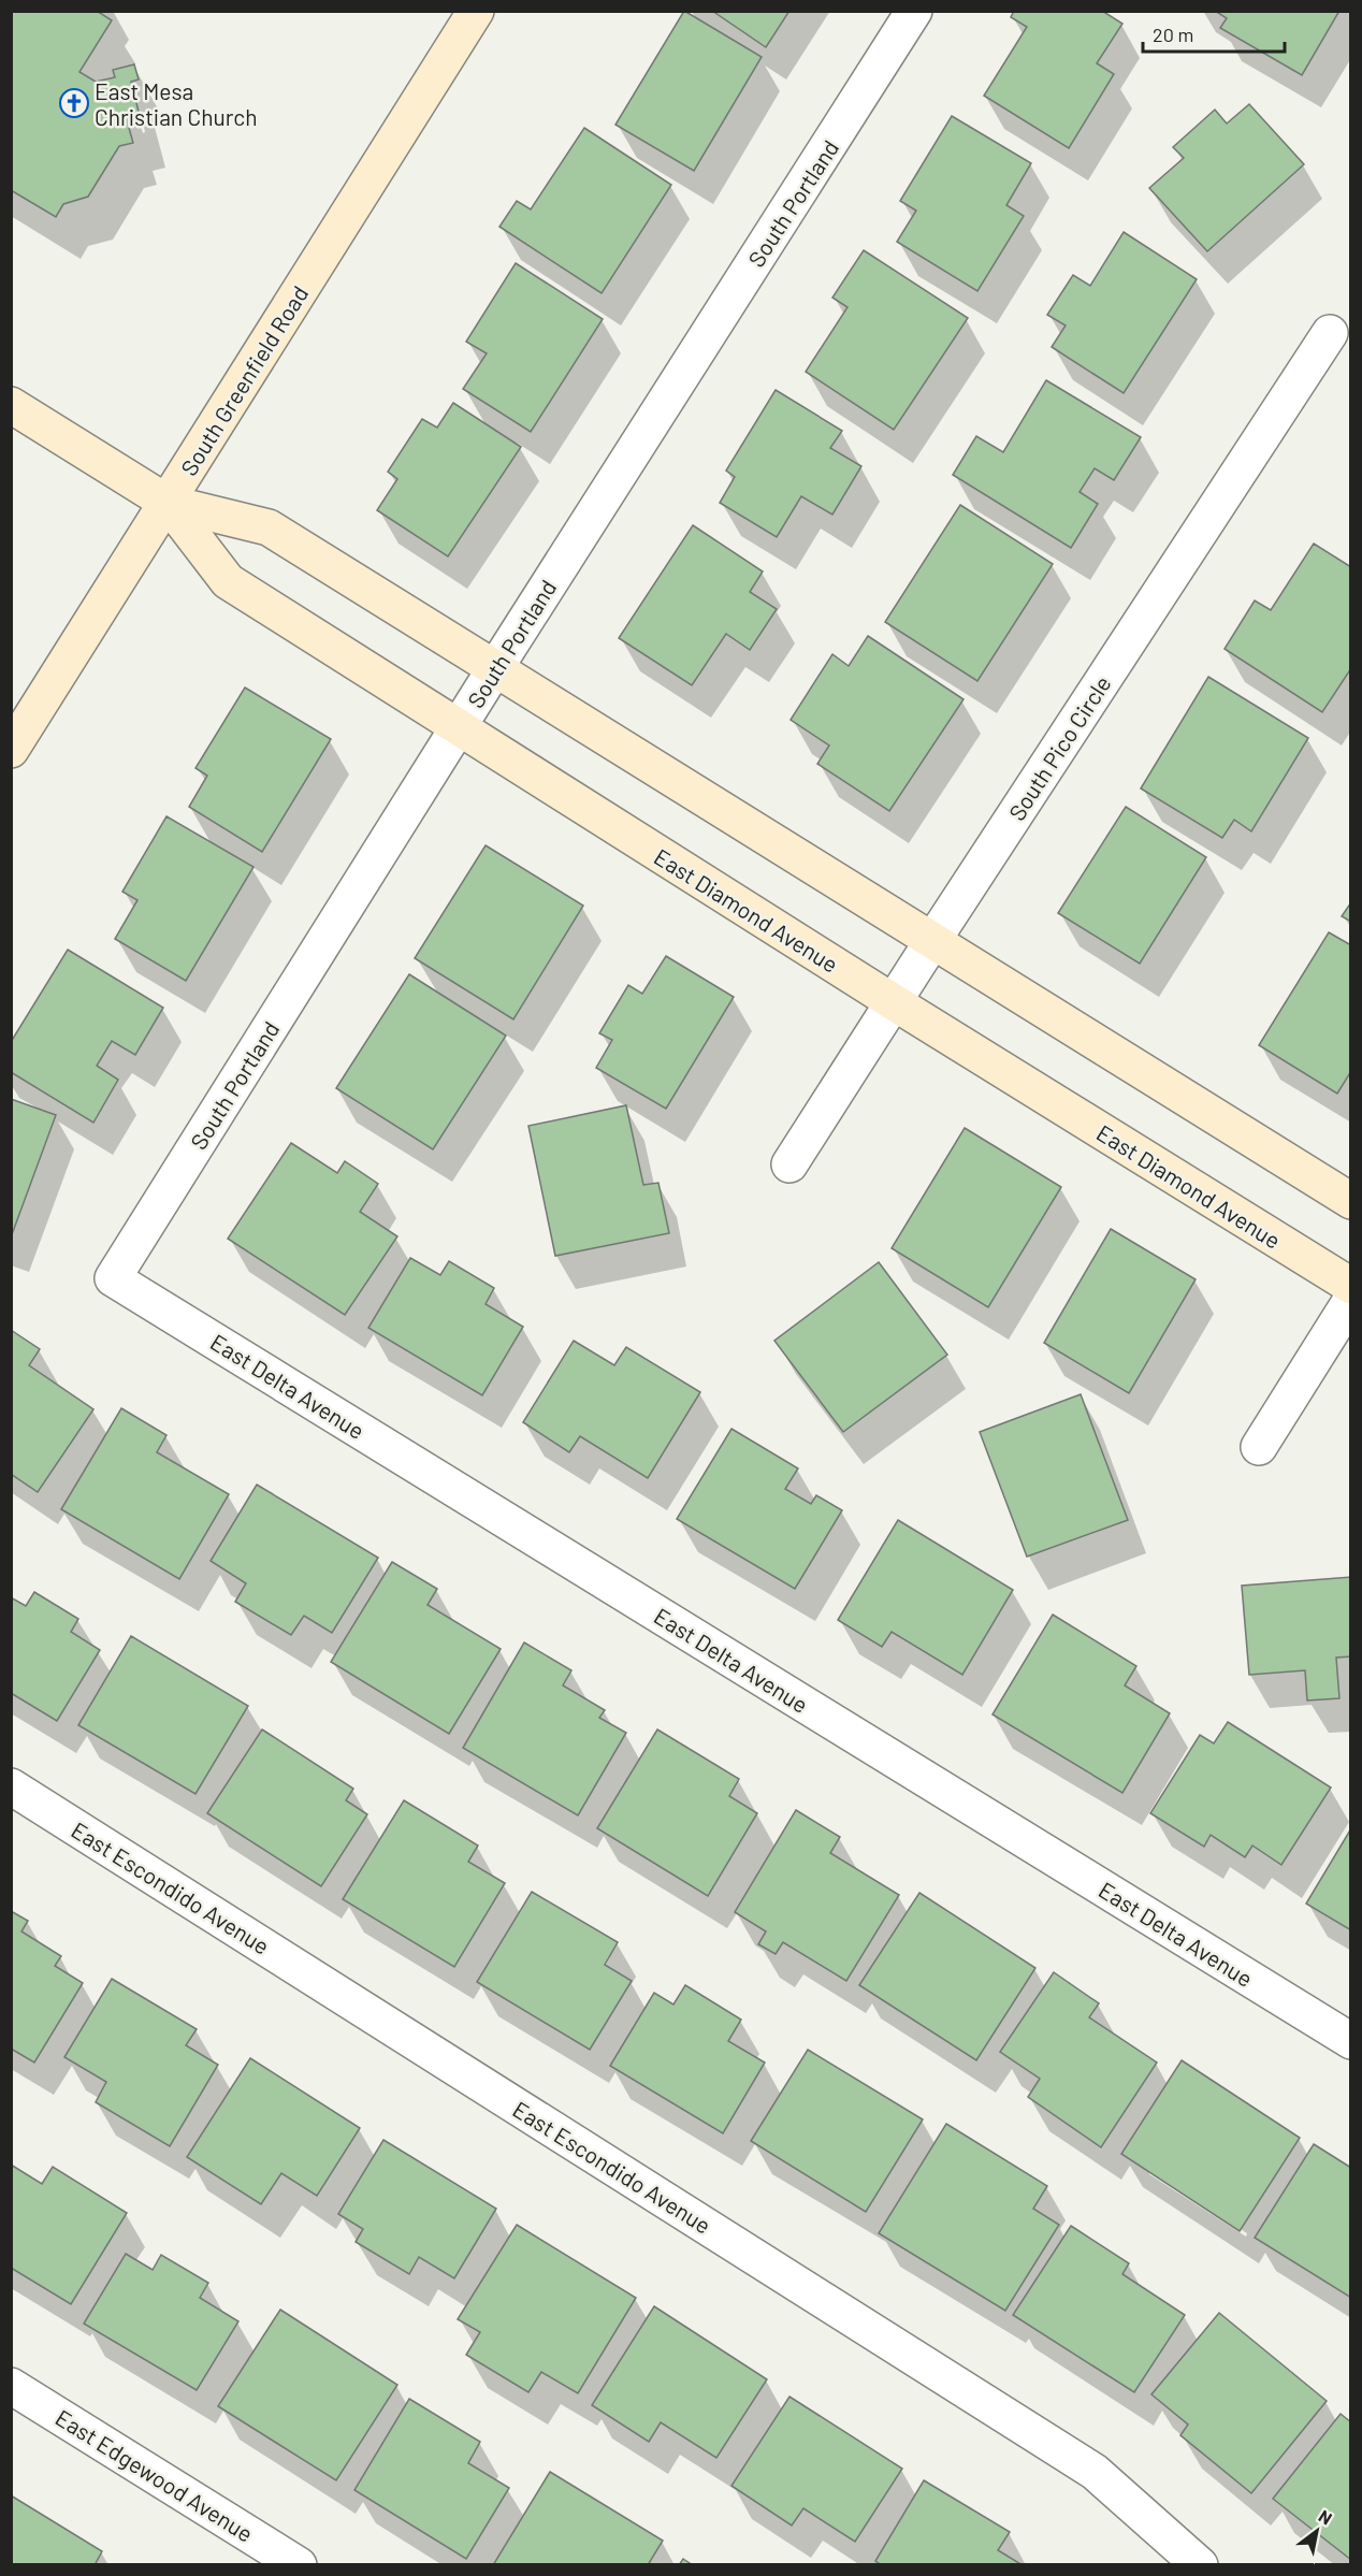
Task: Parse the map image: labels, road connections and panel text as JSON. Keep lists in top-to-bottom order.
{
  "streets": {
    "street": [
      "South Portland",
      "South Greenfield Road",
      "South Pico Circle",
      "East Diamond Avenue",
      "East Delta Avenue",
      "East Escondido Avenue",
      "East Edgewood Avenue"
    ]
  },
  "crossings": [
    ["South Portland", "East Diamond Avenue"],
    ["South Portland", "East Delta Avenue"],
    ["South Greenfield Road", "East Diamond Avenue"],
    ["South Pico Circle", "East Diamond Avenue"]
  ],
  "places": {
    "church": ["East Mesa Christian Church"]
  },
  "scale_bar": "20 m",
  "north": "top right"
}
